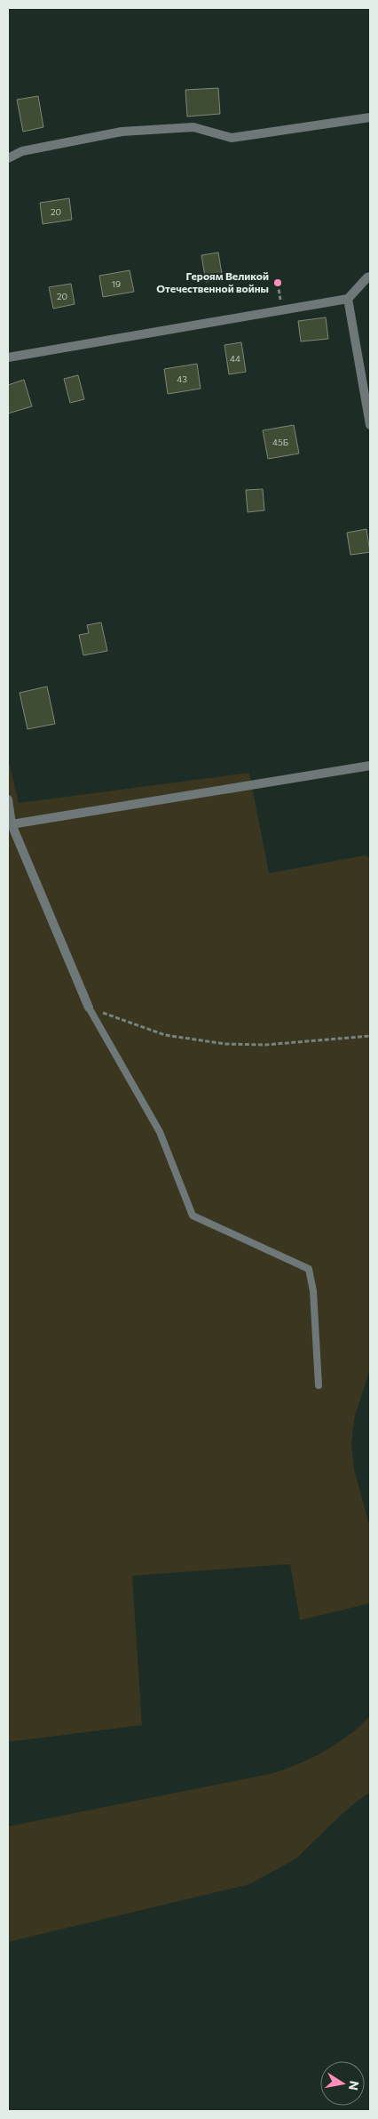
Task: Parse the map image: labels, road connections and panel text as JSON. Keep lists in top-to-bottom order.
{
  "places": ["Героям Великой Отечественной войны"],
  "house_numbers": [
    "20",
    "19",
    "20",
    "44",
    "43",
    "45Б"
  ],
  "north": "right"
}
